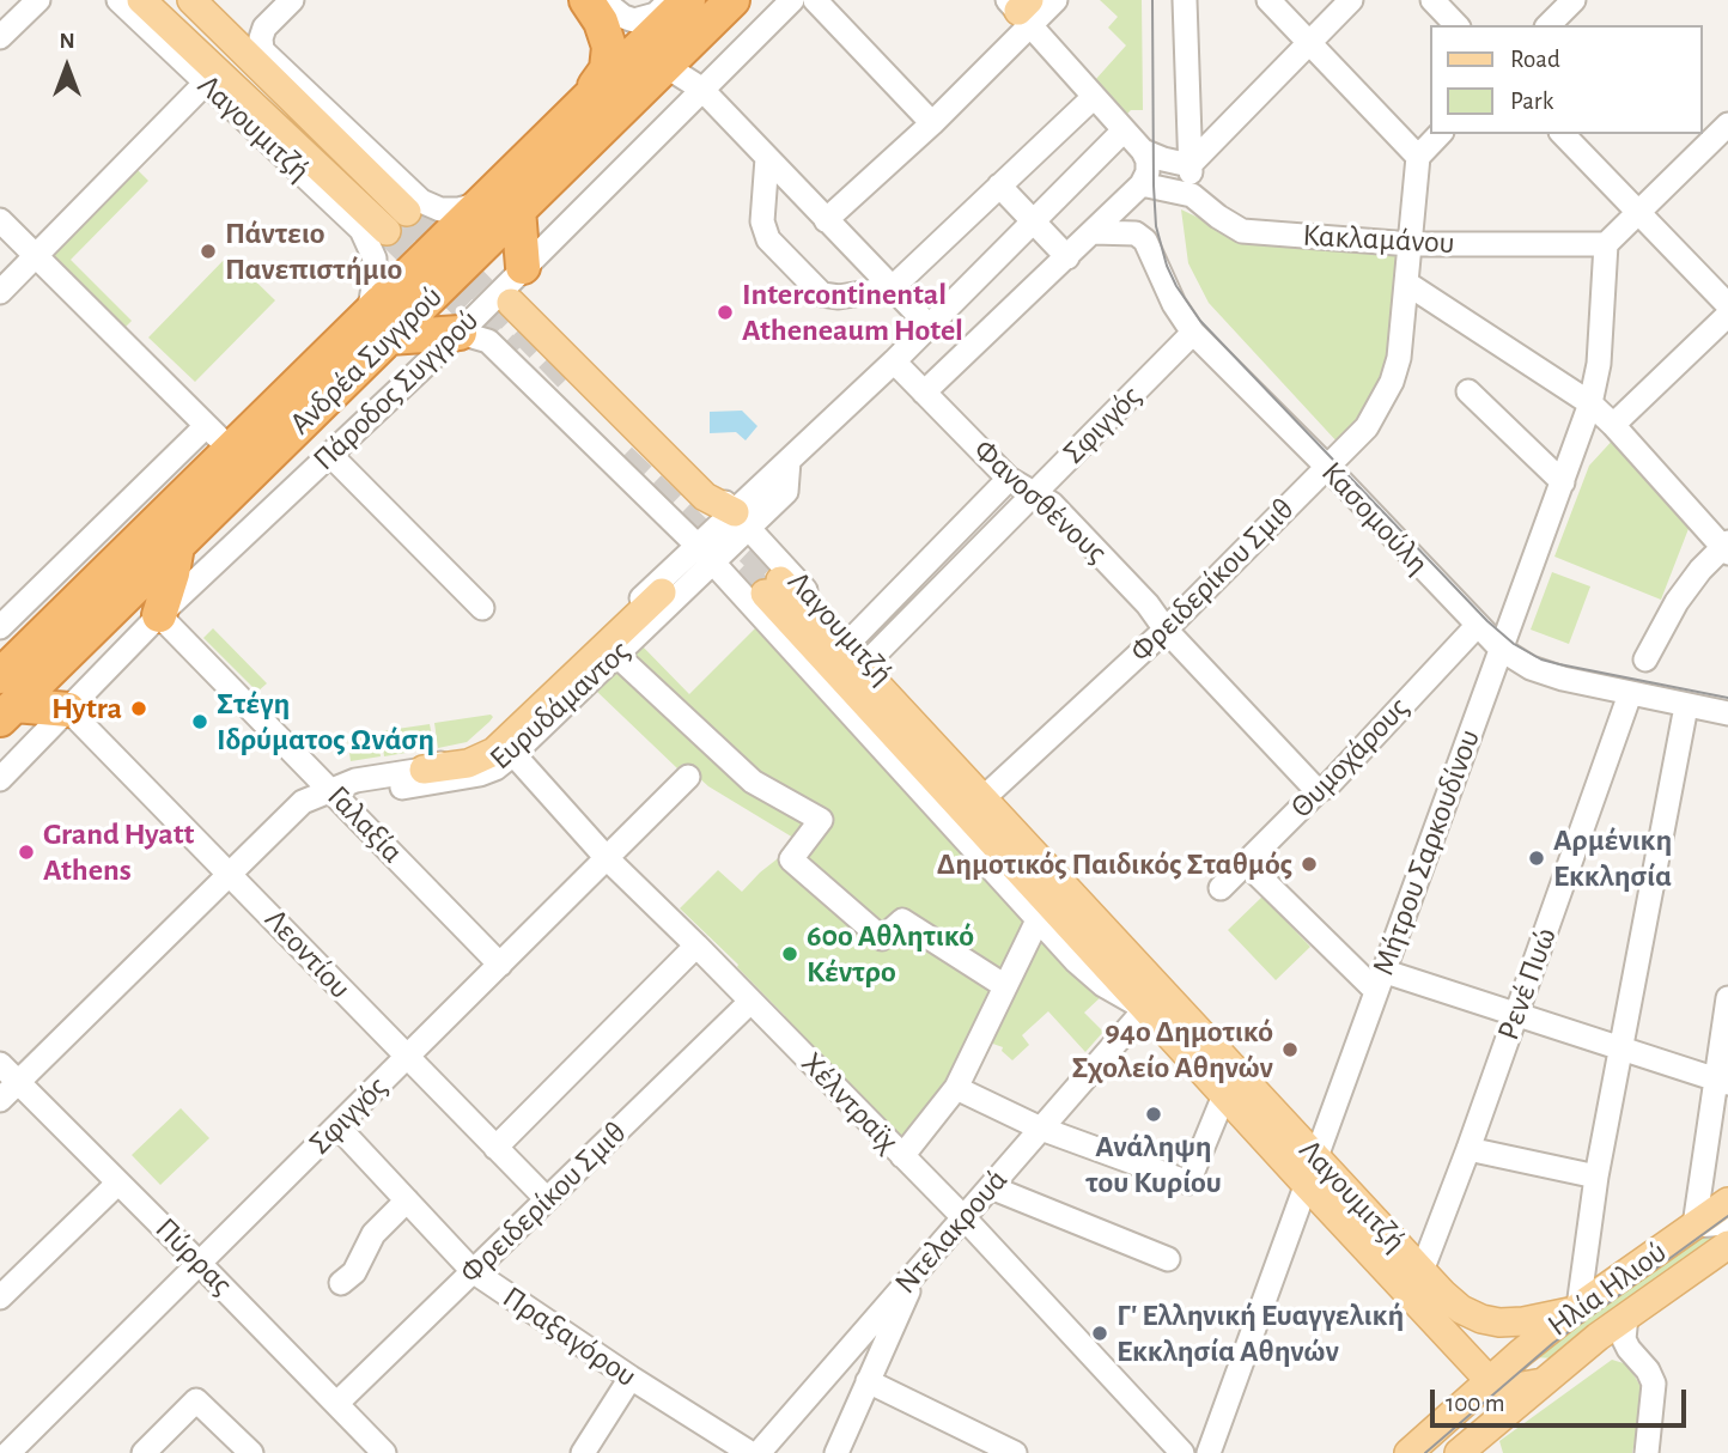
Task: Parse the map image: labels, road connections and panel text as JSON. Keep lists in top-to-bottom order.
{
  "streets": {
    "highway": ["Ανδρέα Συγγρού"],
    "main road": ["Λαγουμιτζή", "Ηλία Ηλιού"],
    "street": [
      "Κακλαμάνου",
      "Πάροδος Συγγρού",
      "Σφιγγός",
      "Φανοσθένους",
      "Κασομούλη",
      "Φρειδερίκου Σμιθ",
      "Ευρυδάμαντος",
      "Θυμοχάρους",
      "Γαλαξία",
      "Μήτρου Σαρκουδίνου",
      "Λεοντίου",
      "Ρενέ Πυώ",
      "Χέλντραϊχ",
      "Ντελακρουά",
      "Πύρρας",
      "Πραξαγόρου"
    ]
  },
  "crossings": [
    ["Λαγουμιτζή", "Ανδρέα Συγγρού"],
    ["Λαγουμιτζή", "Πάροδος Συγγρού"],
    ["Λαγουμιτζή", "Σφιγγός"],
    ["Λαγουμιτζή", "Φρειδερίκου Σμιθ"],
    ["Λαγουμιτζή", "Ευρυδάμαντος"],
    ["Λαγουμιτζή", "Μήτρου Σαρκουδίνου"],
    ["Λαγουμιτζή", "Ρενέ Πυώ"],
    ["Λαγουμιτζή", "Ντελακρουά"],
    ["Λαγουμιτζή", "Ηλία Ηλιού"],
    ["Κακλαμάνου", "Φρειδερίκου Σμιθ"],
    ["Κακλαμάνου", "Μήτρου Σαρκουδίνου"],
    ["Πάροδος Συγγρού", "Γαλαξία"],
    ["Πάροδος Συγγρού", "Λεοντίου"],
    ["Σφιγγός", "Φανοσθένους"],
    ["Σφιγγός", "Κασομούλη"],
    ["Σφιγγός", "Γαλαξία"],
    ["Σφιγγός", "Λεοντίου"],
    ["Σφιγγός", "Χέλντραϊχ"],
    ["Σφιγγός", "Πύρρας"],
    ["Σφιγγός", "Πραξαγόρου"],
    ["Φανοσθένους", "Φρειδερίκου Σμιθ"],
    ["Φανοσθένους", "Ευρυδάμαντος"],
    ["Φανοσθένους", "Θυμοχάρους"],
    ["Κασομούλη", "Φρειδερίκου Σμιθ"],
    ["Κασομούλη", "Θυμοχάρους"],
    ["Κασομούλη", "Μήτρου Σαρκουδίνου"],
    ["Κασομούλη", "Ρενέ Πυώ"],
    ["Φρειδερίκου Σμιθ", "Λεοντίου"],
    ["Φρειδερίκου Σμιθ", "Χέλντραϊχ"],
    ["Φρειδερίκου Σμιθ", "Πύρρας"],
    ["Φρειδερίκου Σμιθ", "Πραξαγόρου"],
    ["Ευρυδάμαντος", "Γαλαξία"],
    ["Ευρυδάμαντος", "Λεοντίου"],
    ["Ευρυδάμαντος", "Χέλντραϊχ"],
    ["Ευρυδάμαντος", "Πύρρας"],
    ["Ρενέ Πυώ", "Ηλία Ηλιού"],
    ["Χέλντραϊχ", "Ντελακρουά"]
  ],
  "places": [
    "Πάντειο Πανεπιστήμιο",
    "Intercontinental Atheneaum Hotel",
    "Hytra",
    "Στέγη Iδρύματος Ωνάση",
    "Grand Hyatt Athens",
    "Αρμένικη Εκκλησία",
    "Δημοτικός Παιδικός Σταθμός",
    "60ο Αθλητικό Κέντρο",
    "94ο Δημοτικό Σχολείο Αθηνών",
    "Ανάληψη του Κυρίου",
    "Γ' Ελληνική Ευαγγελική Εκκλησία Αθηνών"
  ],
  "legend": ["Road", "Park"],
  "scale_bar": "100 m",
  "north": "top"
}
